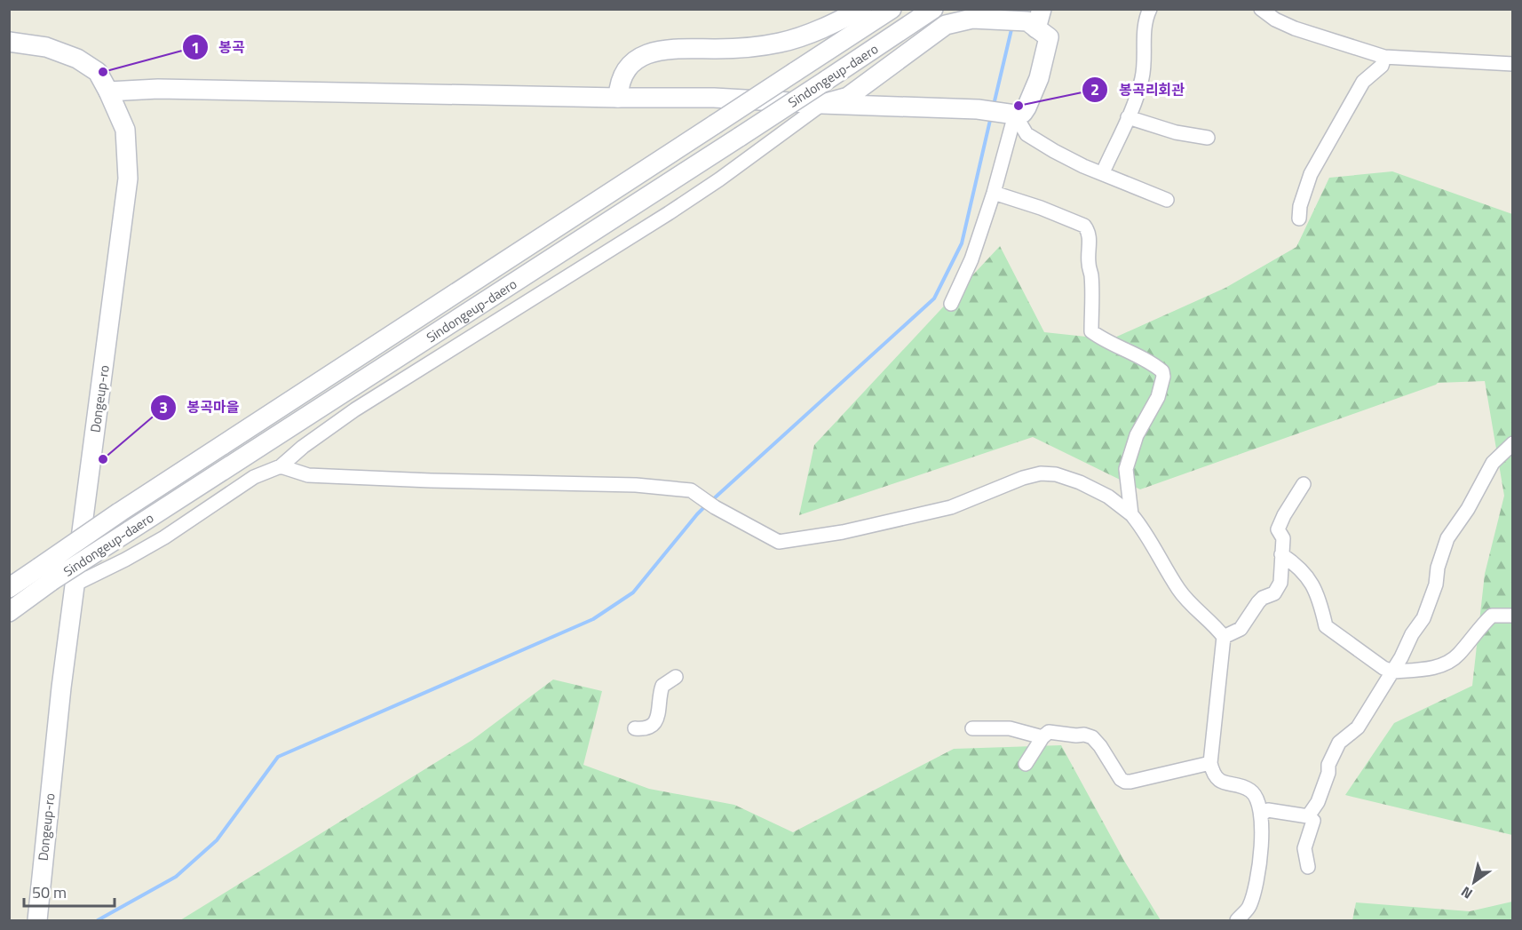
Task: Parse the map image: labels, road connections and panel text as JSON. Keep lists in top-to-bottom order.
{
  "streets": {
    "main road": ["Sindongeup-daero", "Dongeup-ro"]
  },
  "places": ["봉곡", "봉곡리회관", "봉곡마을"],
  "scale_bar": "50 m",
  "north": "bottom left"
}
